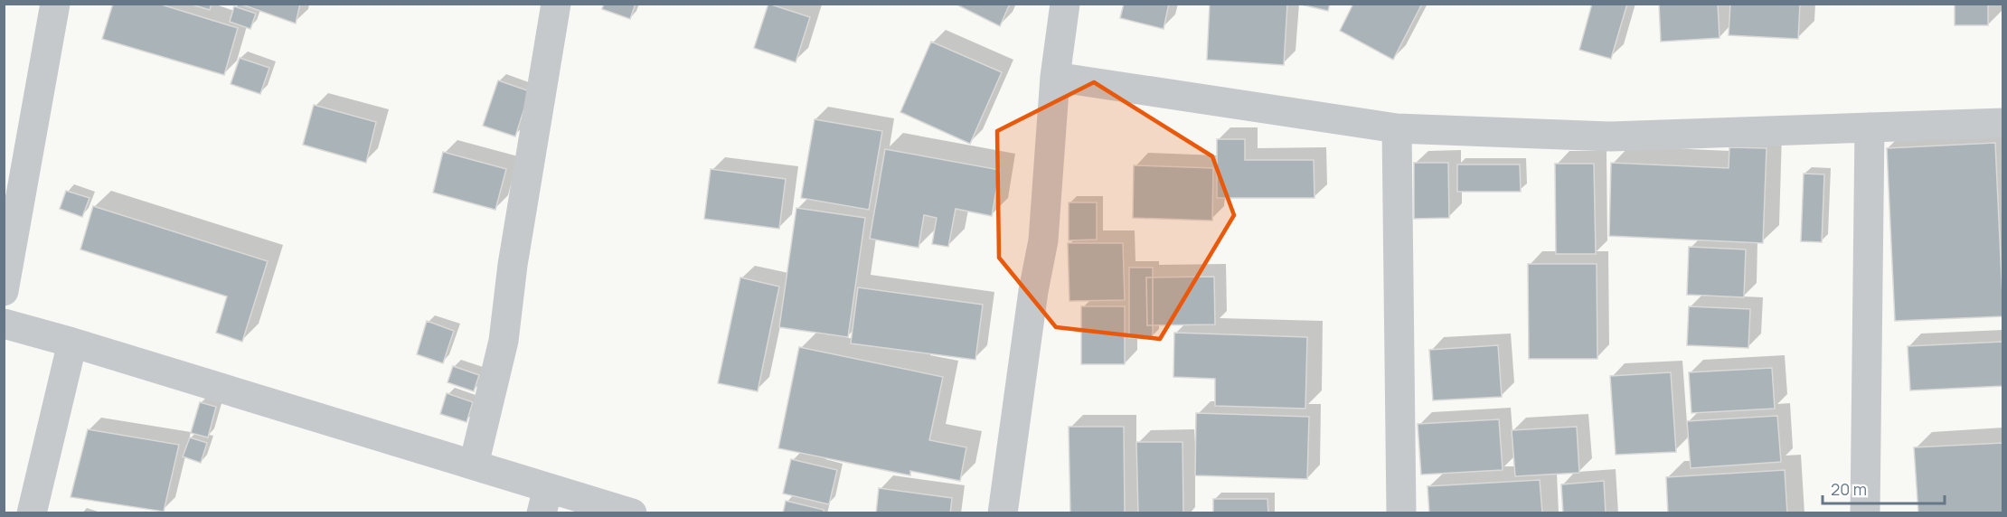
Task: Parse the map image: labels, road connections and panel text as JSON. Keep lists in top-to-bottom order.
{
  "scale_bar": "20 m"
}
